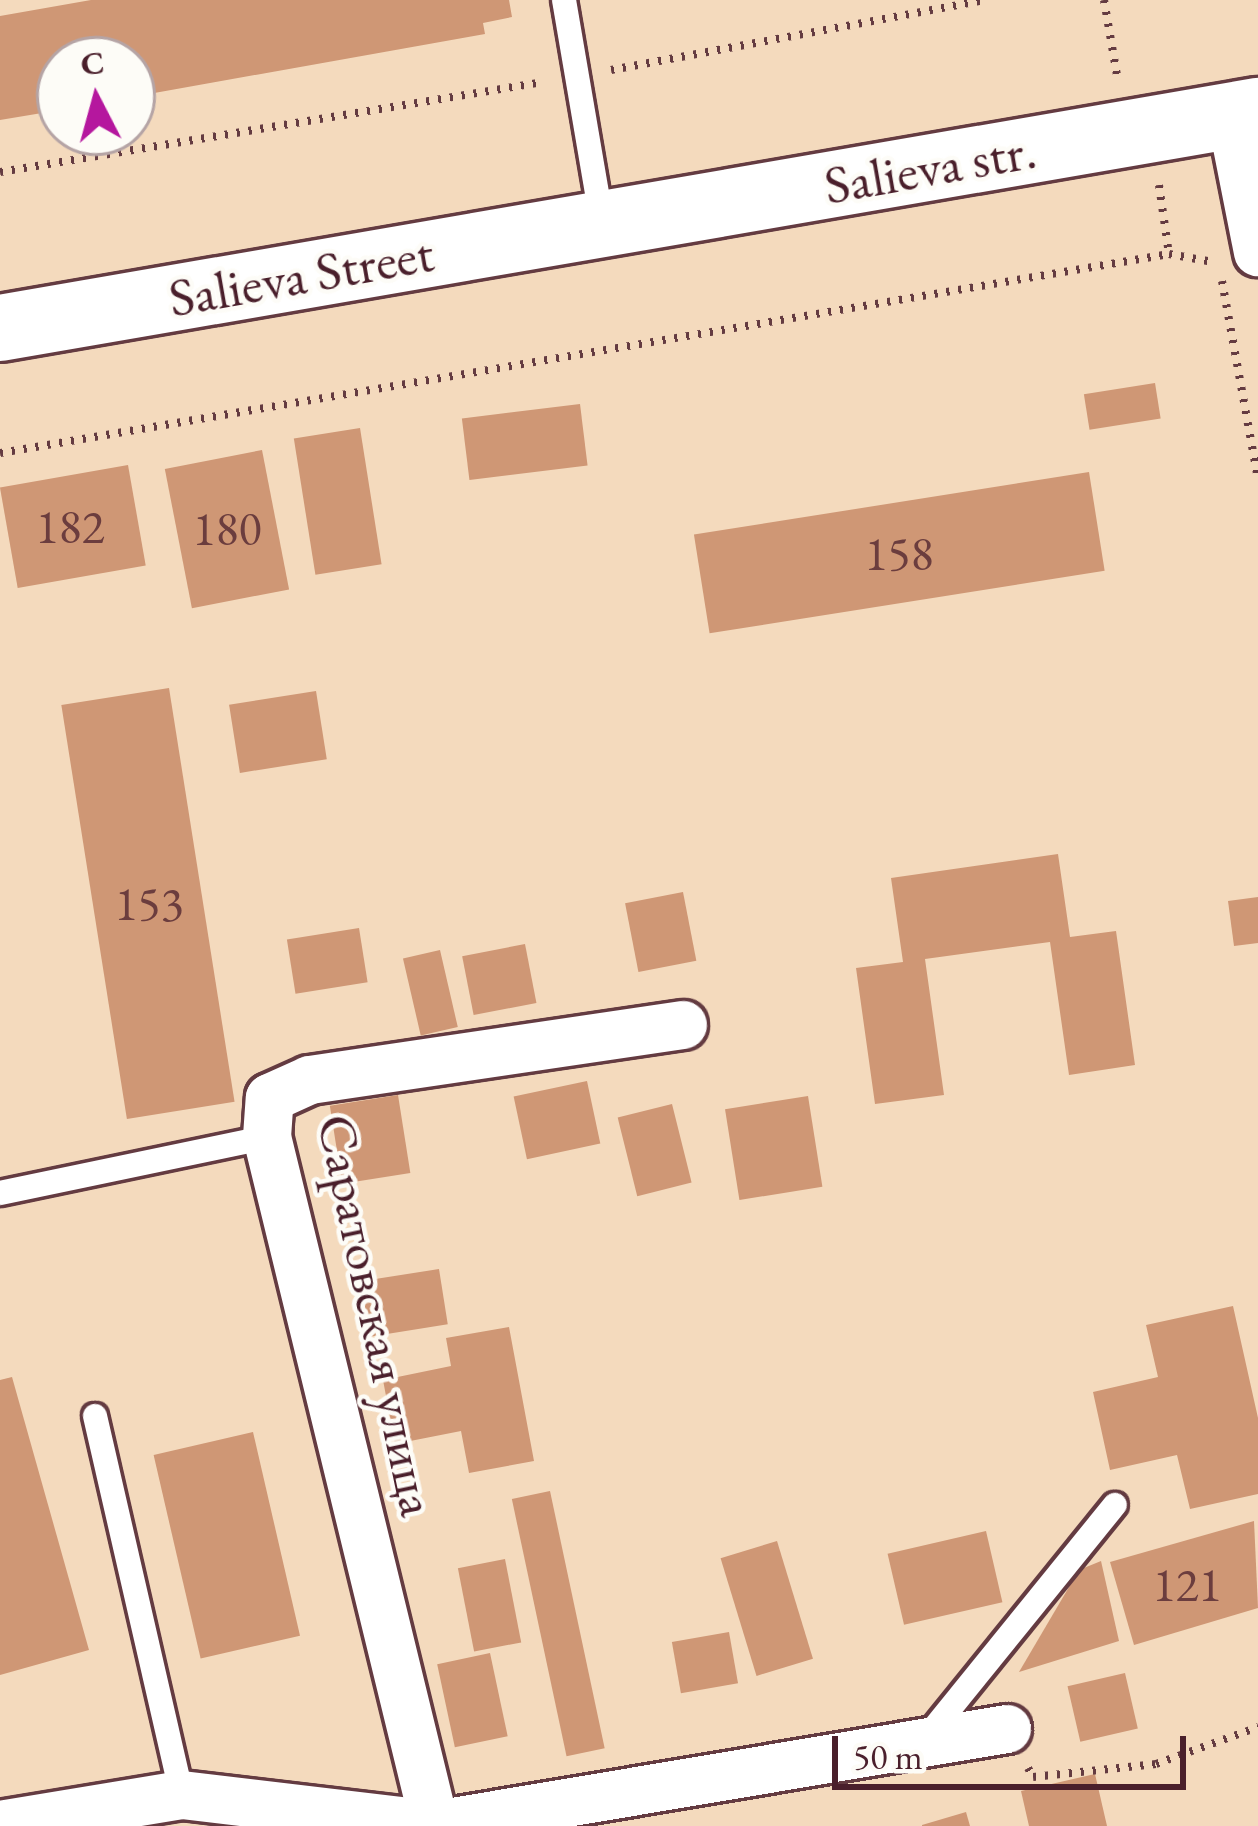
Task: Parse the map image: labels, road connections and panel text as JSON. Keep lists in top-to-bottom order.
{
  "streets": {
    "main road": ["Salieva str.", "Salieva Street"],
    "street": ["Саратовская улица"]
  },
  "crossings": [
    ["Salieva str.", "Salieva Street"]
  ],
  "house_numbers": [
    "182",
    "180",
    "158",
    "153",
    "121"
  ],
  "scale_bar": "50 m",
  "north": "top"
}
